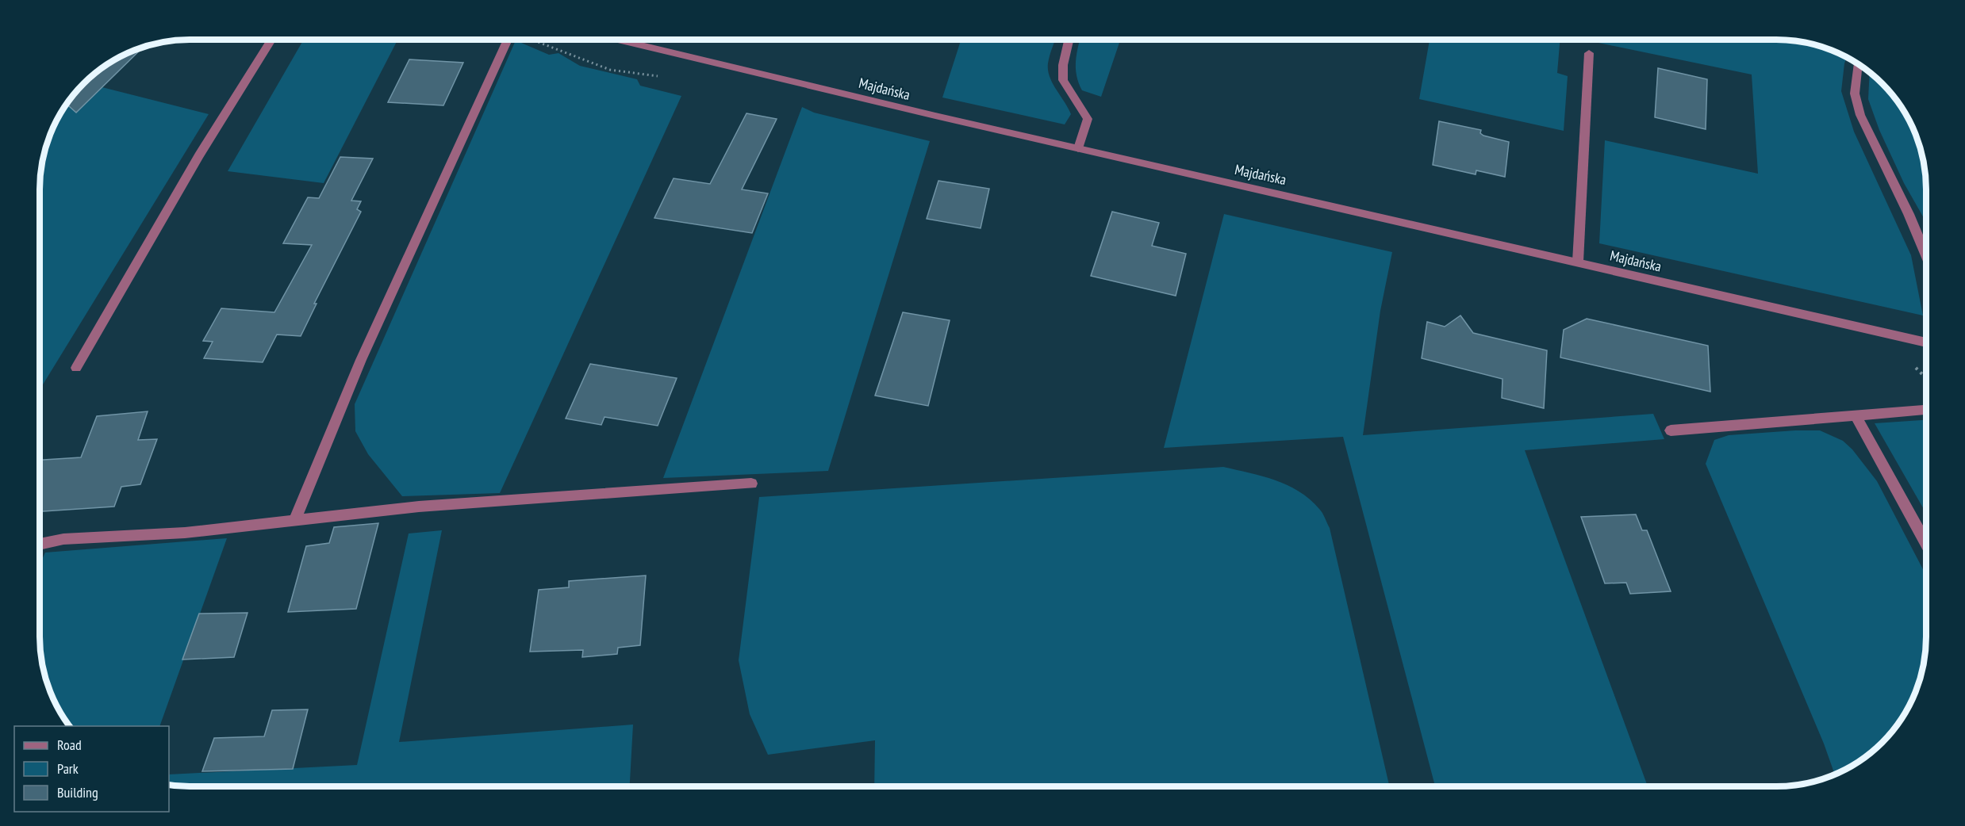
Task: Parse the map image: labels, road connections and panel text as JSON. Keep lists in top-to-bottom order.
{
  "streets": {
    "street": ["Majdańska"]
  },
  "legend": ["Road", "Park", "Building"]
}
